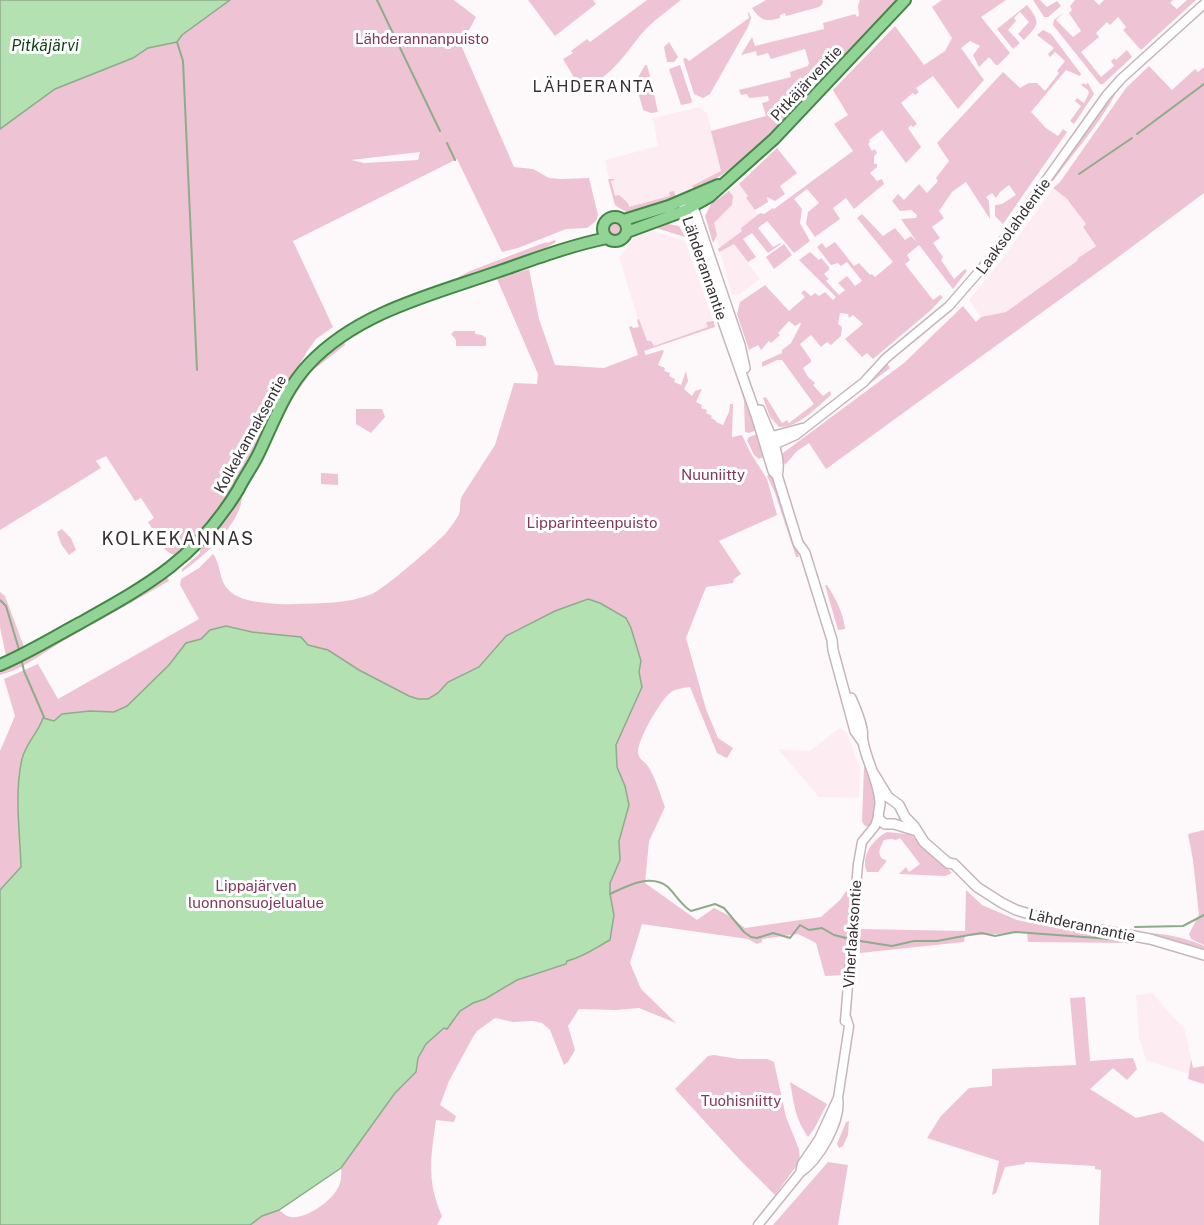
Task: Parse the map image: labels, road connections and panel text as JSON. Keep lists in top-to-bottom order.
{
  "streets": {
    "main road": ["Pitkäjärventie", "Lähderannantie", "Kolkekannaksentie"],
    "street": ["Laaksolahdentie", "Viherlaaksontie"]
  },
  "crossings": [
    ["Pitkäjärventie", "Lähderannantie"],
    ["Laaksolahdentie", "Lähderannantie"],
    ["Lähderannantie", "Viherlaaksontie"]
  ],
  "districts": ["LÄHDERANTA", "KOLKEKANNAS"],
  "water": ["Pitkäjärvi"],
  "parks": [
    "Lähderannanpuisto",
    "Nuuniitty",
    "Lipparinteenpuisto",
    "Lippajärven luonnonsuojelualue",
    "Tuohisniitty"
  ]
}
